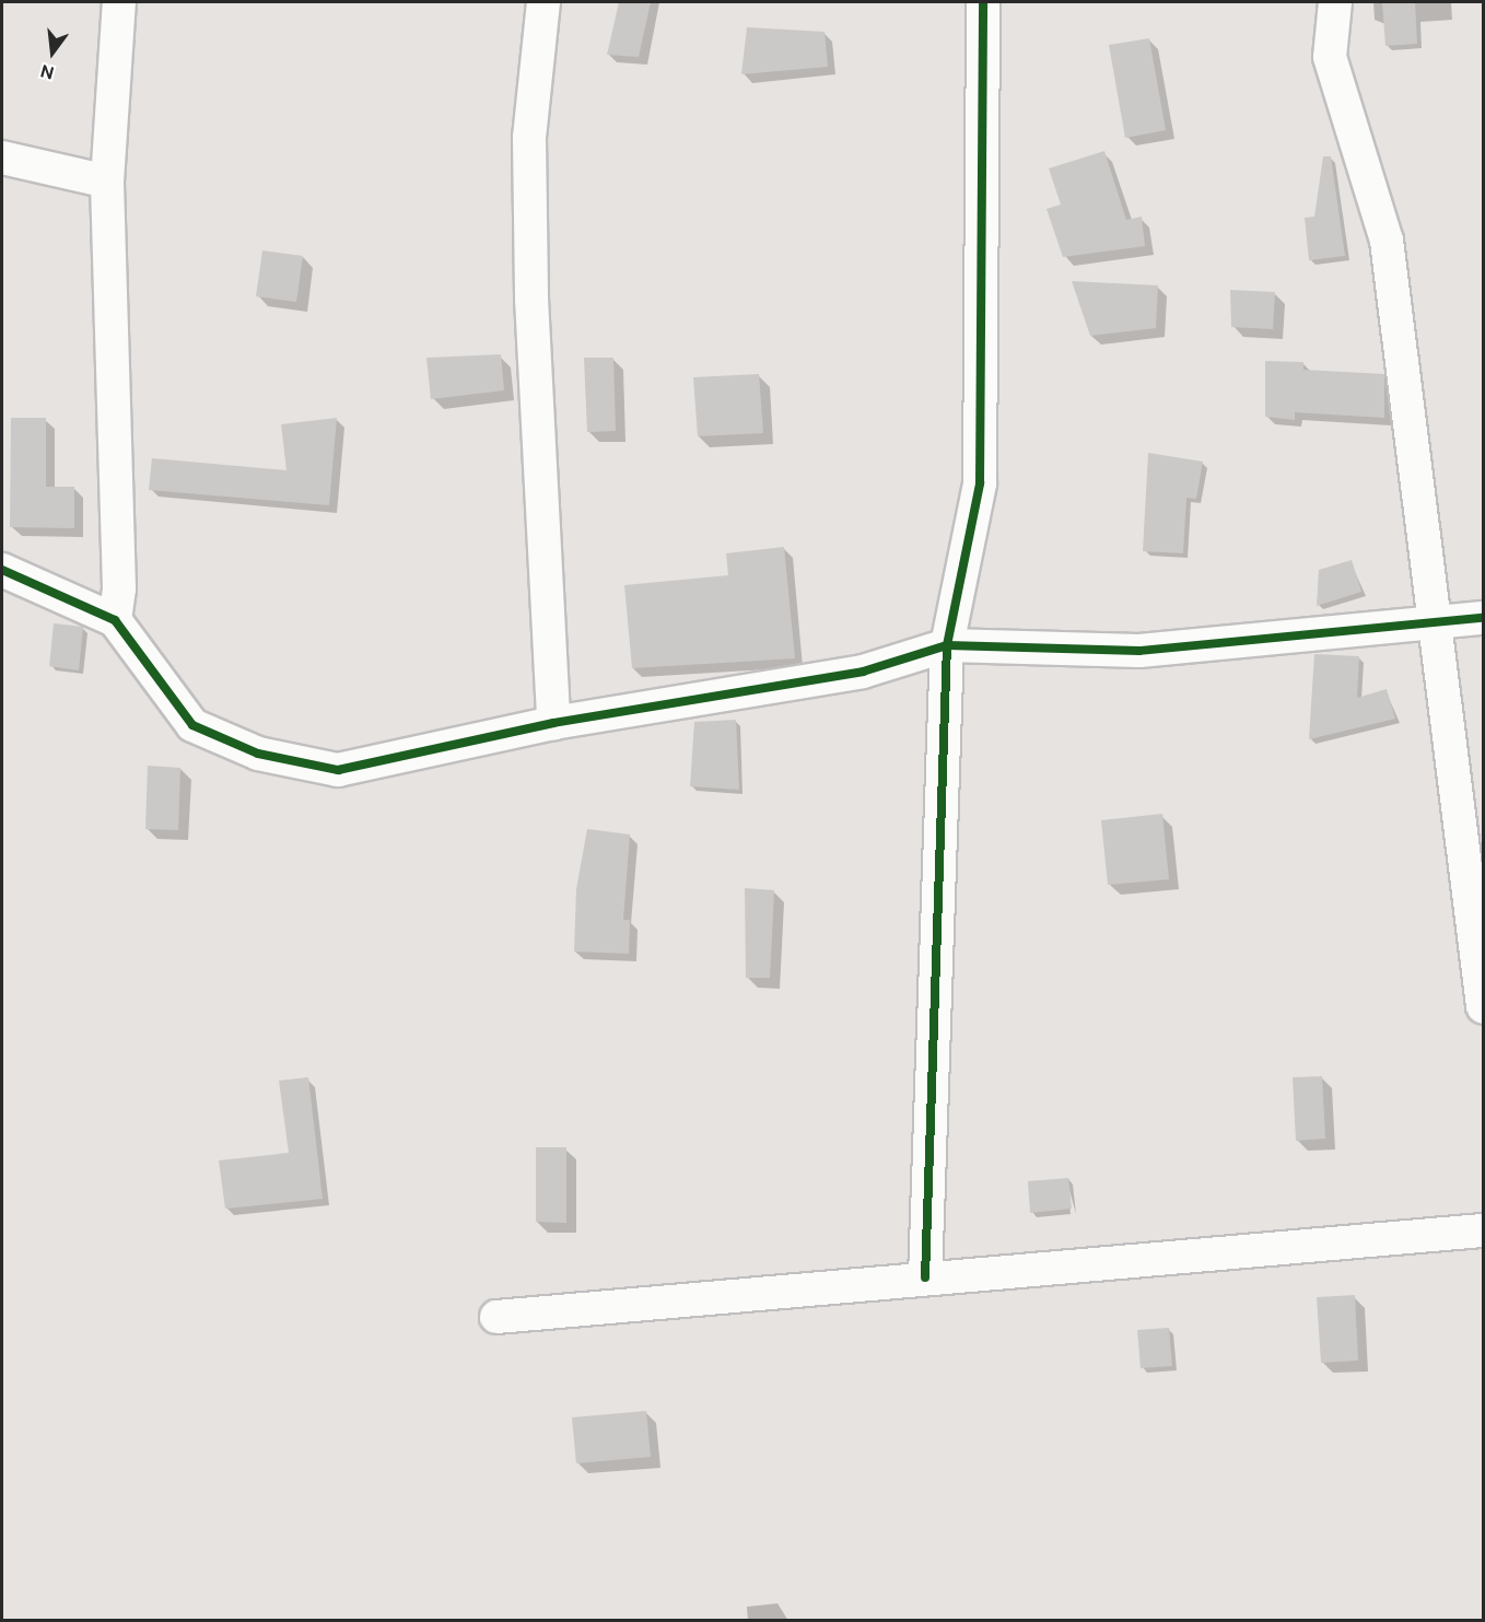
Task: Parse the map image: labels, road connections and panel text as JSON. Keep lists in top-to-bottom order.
{
  "north": "bottom"
}
